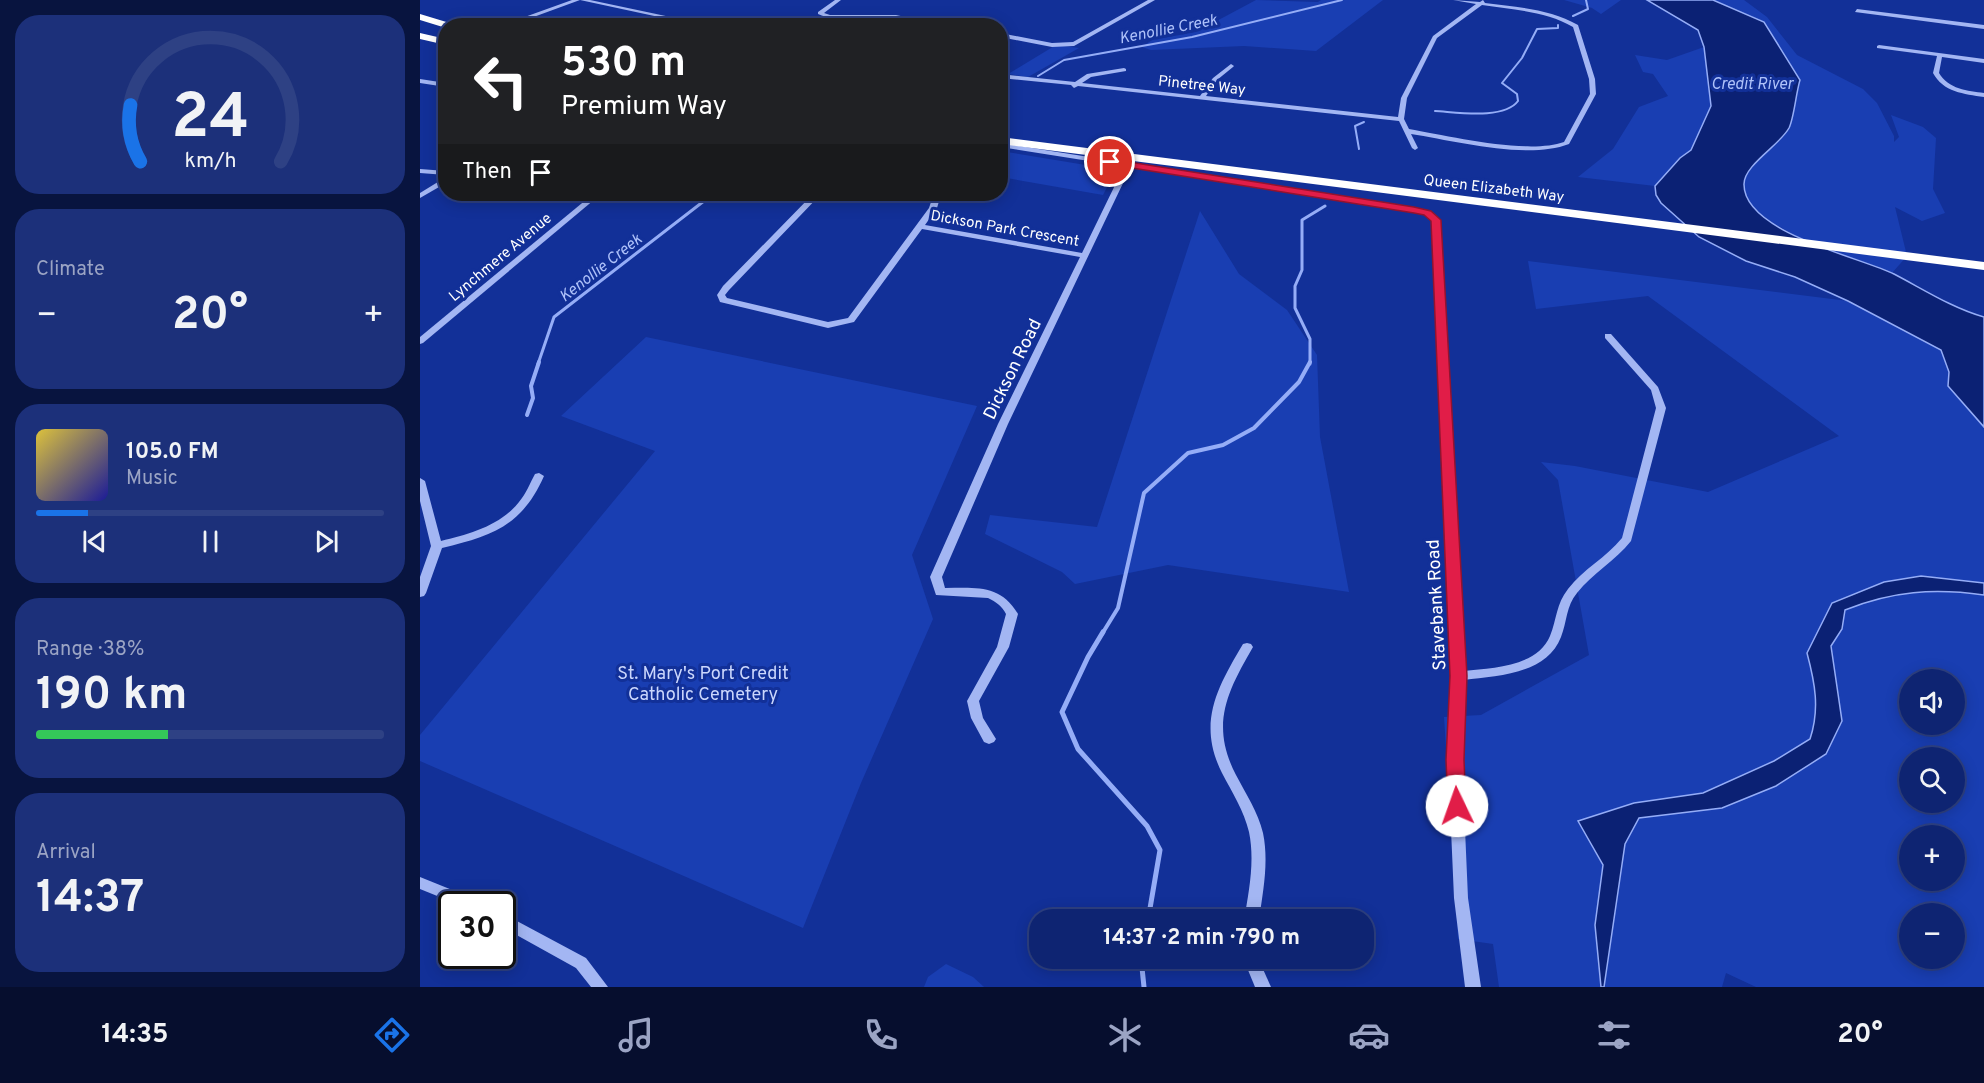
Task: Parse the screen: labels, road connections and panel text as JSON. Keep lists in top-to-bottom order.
{
  "streets": {
    "highway": ["Queen Elizabeth Way"],
    "street": [
      "Pinetree Way",
      "Dickson Park Crescent",
      "Lynchmere Avenue",
      "Dickson Road",
      "Stavebank Road"
    ]
  },
  "crossings": [
    ["Dickson Park Crescent", "Dickson Road"],
    ["Dickson Road", "Stavebank Road"]
  ],
  "water": ["Kenollie Creek", "Credit River"],
  "parks": ["St. Mary's Port Credit Catholic Cemetery"],
  "page": {
    "turn": ["530 m", "Premium Way"],
    "then": "Then",
    "tile": [
      "Climate",
      ["Range · 38%", "190 km"],
      ["Arrival", "14:37"]
    ],
    "heat": ["−", "20°", "+"],
    "song": ["105.0 FM", "Music"],
    "map_buttons": ["+", "−"],
    "limit": "30",
    "trip": "14:37 · 2 min · 790 m",
    "tabs": ["14:35", "20°"],
    "gauge": ["24", "km/h"]
  }
}
